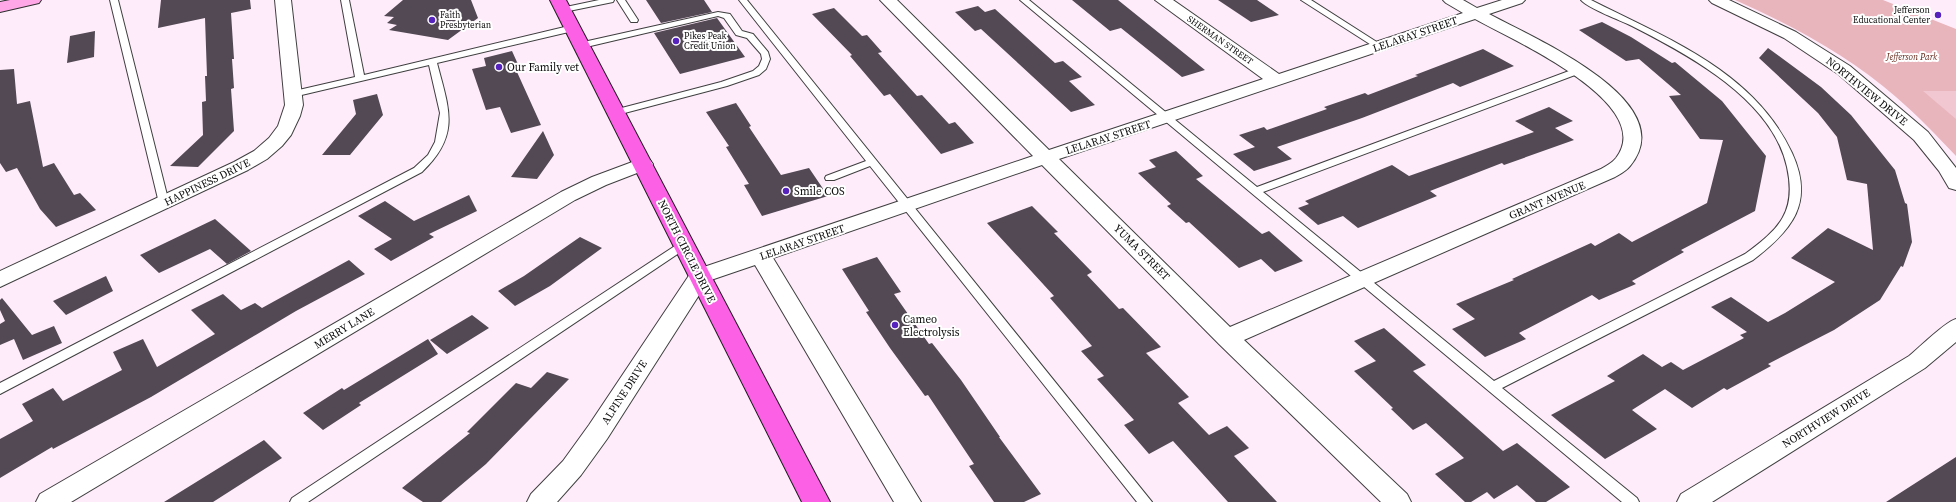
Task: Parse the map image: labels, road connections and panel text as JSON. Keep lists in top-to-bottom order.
{
  "streets": {
    "main road": ["NORTH CIRCLE DRIVE"],
    "street": [
      "LELARAY STREET",
      "SHERMAN STREET",
      "NORTHVIEW DRIVE",
      "HAPPINESS DRIVE",
      "GRANT AVENUE",
      "YUMA STREET",
      "MERRY LANE",
      "ALPINE DRIVE"
    ]
  },
  "crossings": [
    ["LELARAY STREET", "SHERMAN STREET"],
    ["LELARAY STREET", "GRANT AVENUE"],
    ["LELARAY STREET", "NORTH CIRCLE DRIVE"],
    ["LELARAY STREET", "YUMA STREET"],
    ["LELARAY STREET", "ALPINE DRIVE"],
    ["GRANT AVENUE", "YUMA STREET"],
    ["NORTH CIRCLE DRIVE", "MERRY LANE"],
    ["NORTH CIRCLE DRIVE", "ALPINE DRIVE"]
  ],
  "parks": ["Jefferson Park"],
  "places": [
    "Jefferson Educational Center",
    "Faith Presbyterian",
    "Pikes Peak Credit Union",
    "Our Family vet",
    "Smile COS",
    "Cameo Electrolysis"
  ]
}
